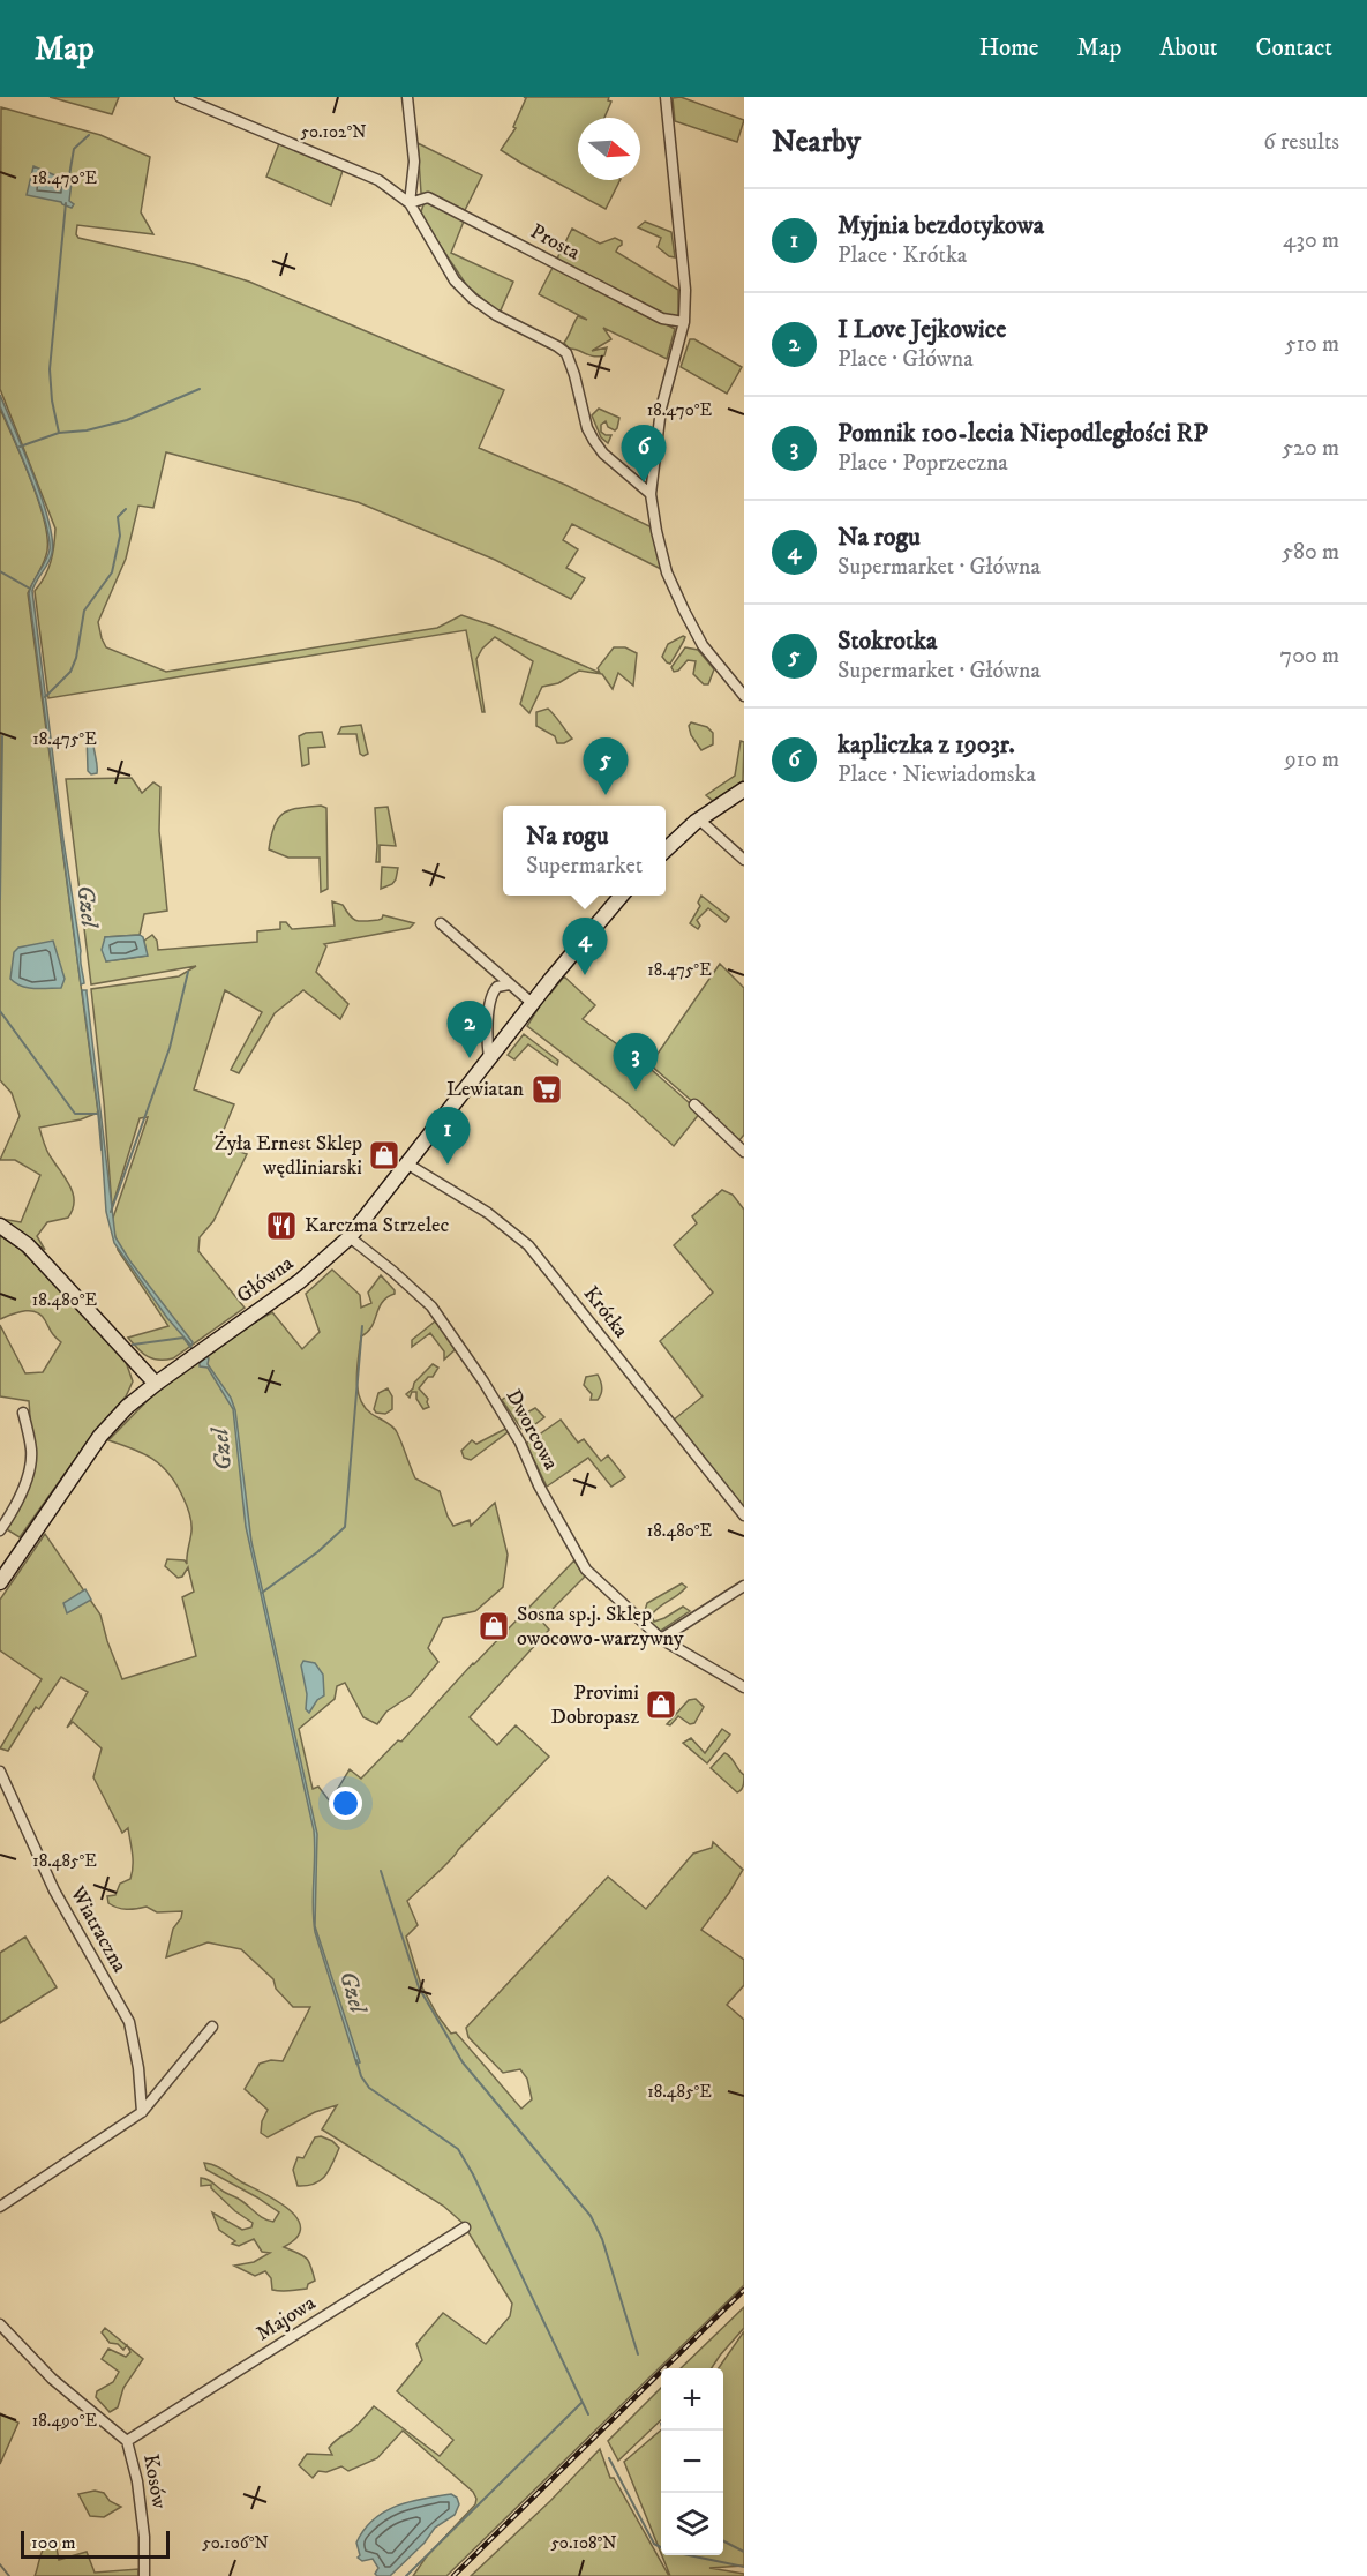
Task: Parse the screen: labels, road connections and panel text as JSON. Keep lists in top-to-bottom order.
{
  "streets": {
    "street": [
      "Prosta",
      "Główna",
      "Krótka",
      "Dworcowa",
      "Wiatraczna",
      "Majowa",
      "Kosów"
    ]
  },
  "crossings": [
    ["Główna", "Krótka"],
    ["Główna", "Dworcowa"],
    ["Majowa", "Kosów"]
  ],
  "water": ["Gzel"],
  "places": {
    "supermarket": ["Lewiatan"],
    "shop": ["Żyła Ernest Sklep wędliniarski", "Sosna sp.j. Sklep owocowo-warzywny", "Provimi Dobropasz"],
    "restaurant": ["Karczma Strzelec"]
  },
  "scale_bar": "100 m",
  "north": "right",
  "page": {
    "header": "Map",
    "nav": [
      "Home",
      "Map",
      "About",
      "Contact"
    ],
    "heading": ["Nearby", "6 results"],
    "list": [
      {
        "mark": "1",
        "name": "Myjnia bezdotykowa",
        "note": "Place · Krótka",
        "value": "430 m"
      },
      {
        "mark": "2",
        "name": "I Love Jejkowice",
        "note": "Place · Główna",
        "value": "510 m"
      },
      {
        "mark": "3",
        "name": "Pomnik 100-lecia Niepodległości RP",
        "note": "Place · Poprzeczna",
        "value": "520 m"
      },
      {
        "mark": "4",
        "name": "Na rogu",
        "note": "Supermarket · Główna",
        "value": "580 m"
      },
      {
        "mark": "5",
        "name": "Stokrotka",
        "note": "Supermarket · Główna",
        "value": "700 m"
      },
      {
        "mark": "6",
        "name": "kapliczka z 1903r.",
        "note": "Place · Niewiadomska",
        "value": "910 m"
      }
    ],
    "pins": [
      "6",
      "5",
      "4",
      "2",
      "3",
      "1"
    ],
    "popup": ["Na rogu", "Supermarket"],
    "map_buttons": ["+", "−"],
    "scale": "100 m"
  },
  "coordinates": [
    "50.102°N",
    "18.470°E",
    "18.475°E",
    "18.480°E",
    "18.485°E",
    "18.490°E",
    "50.106°N",
    "50.108°N"
  ]
}
